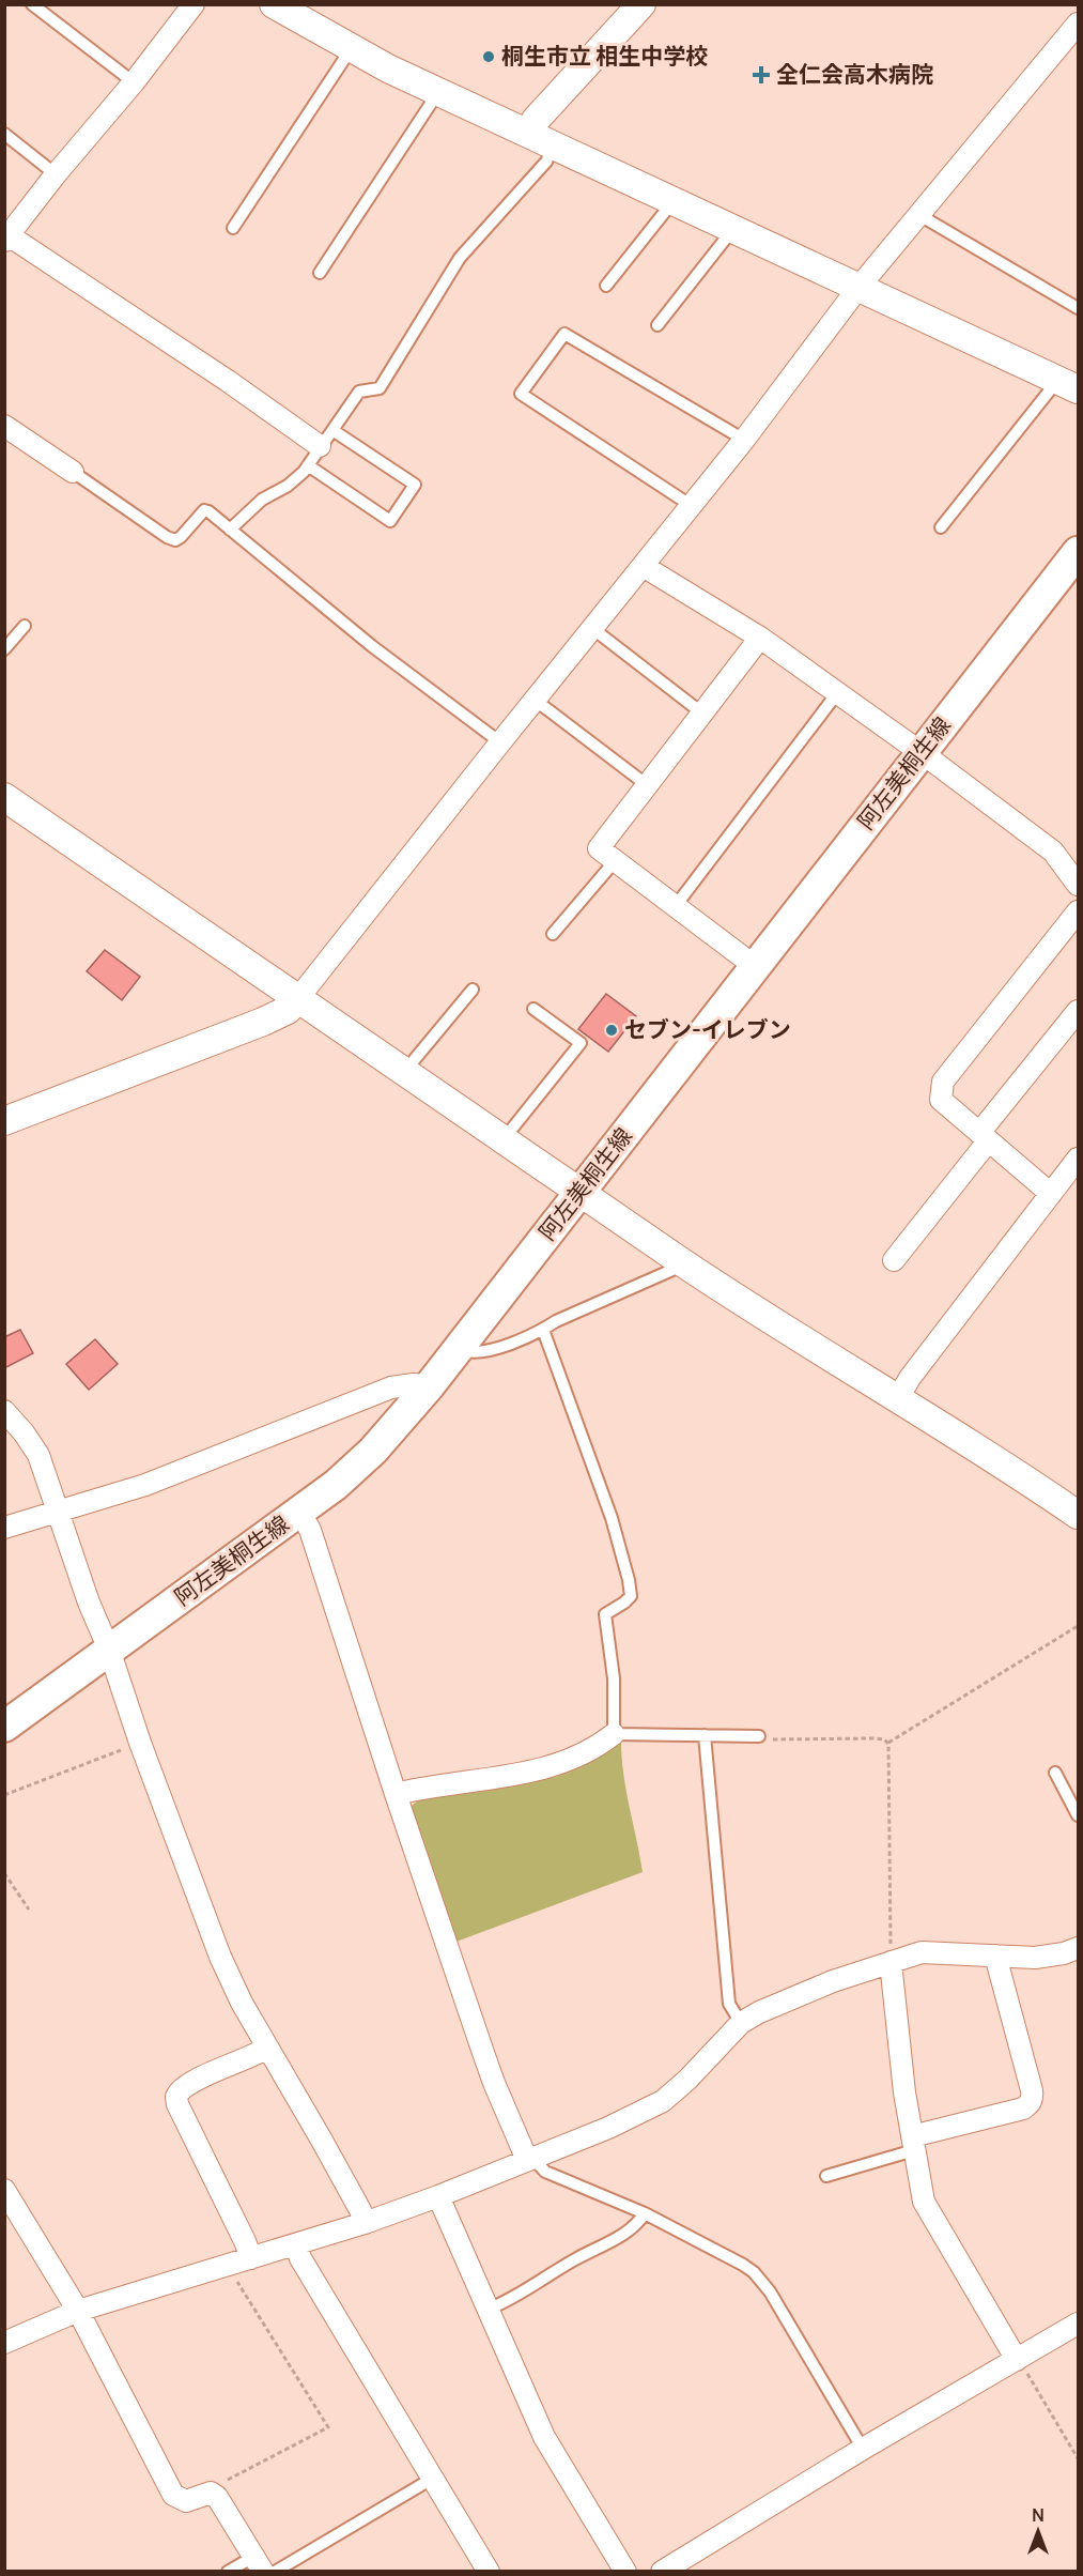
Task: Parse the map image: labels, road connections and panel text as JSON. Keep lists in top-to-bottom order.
{
  "streets": {
    "main road": ["阿左美桐生線"]
  },
  "places": {
    "other": ["桐生市立 相生中学校", "セブン-イレブン"],
    "health": ["全仁会高木病院"]
  },
  "north": "top"
}
